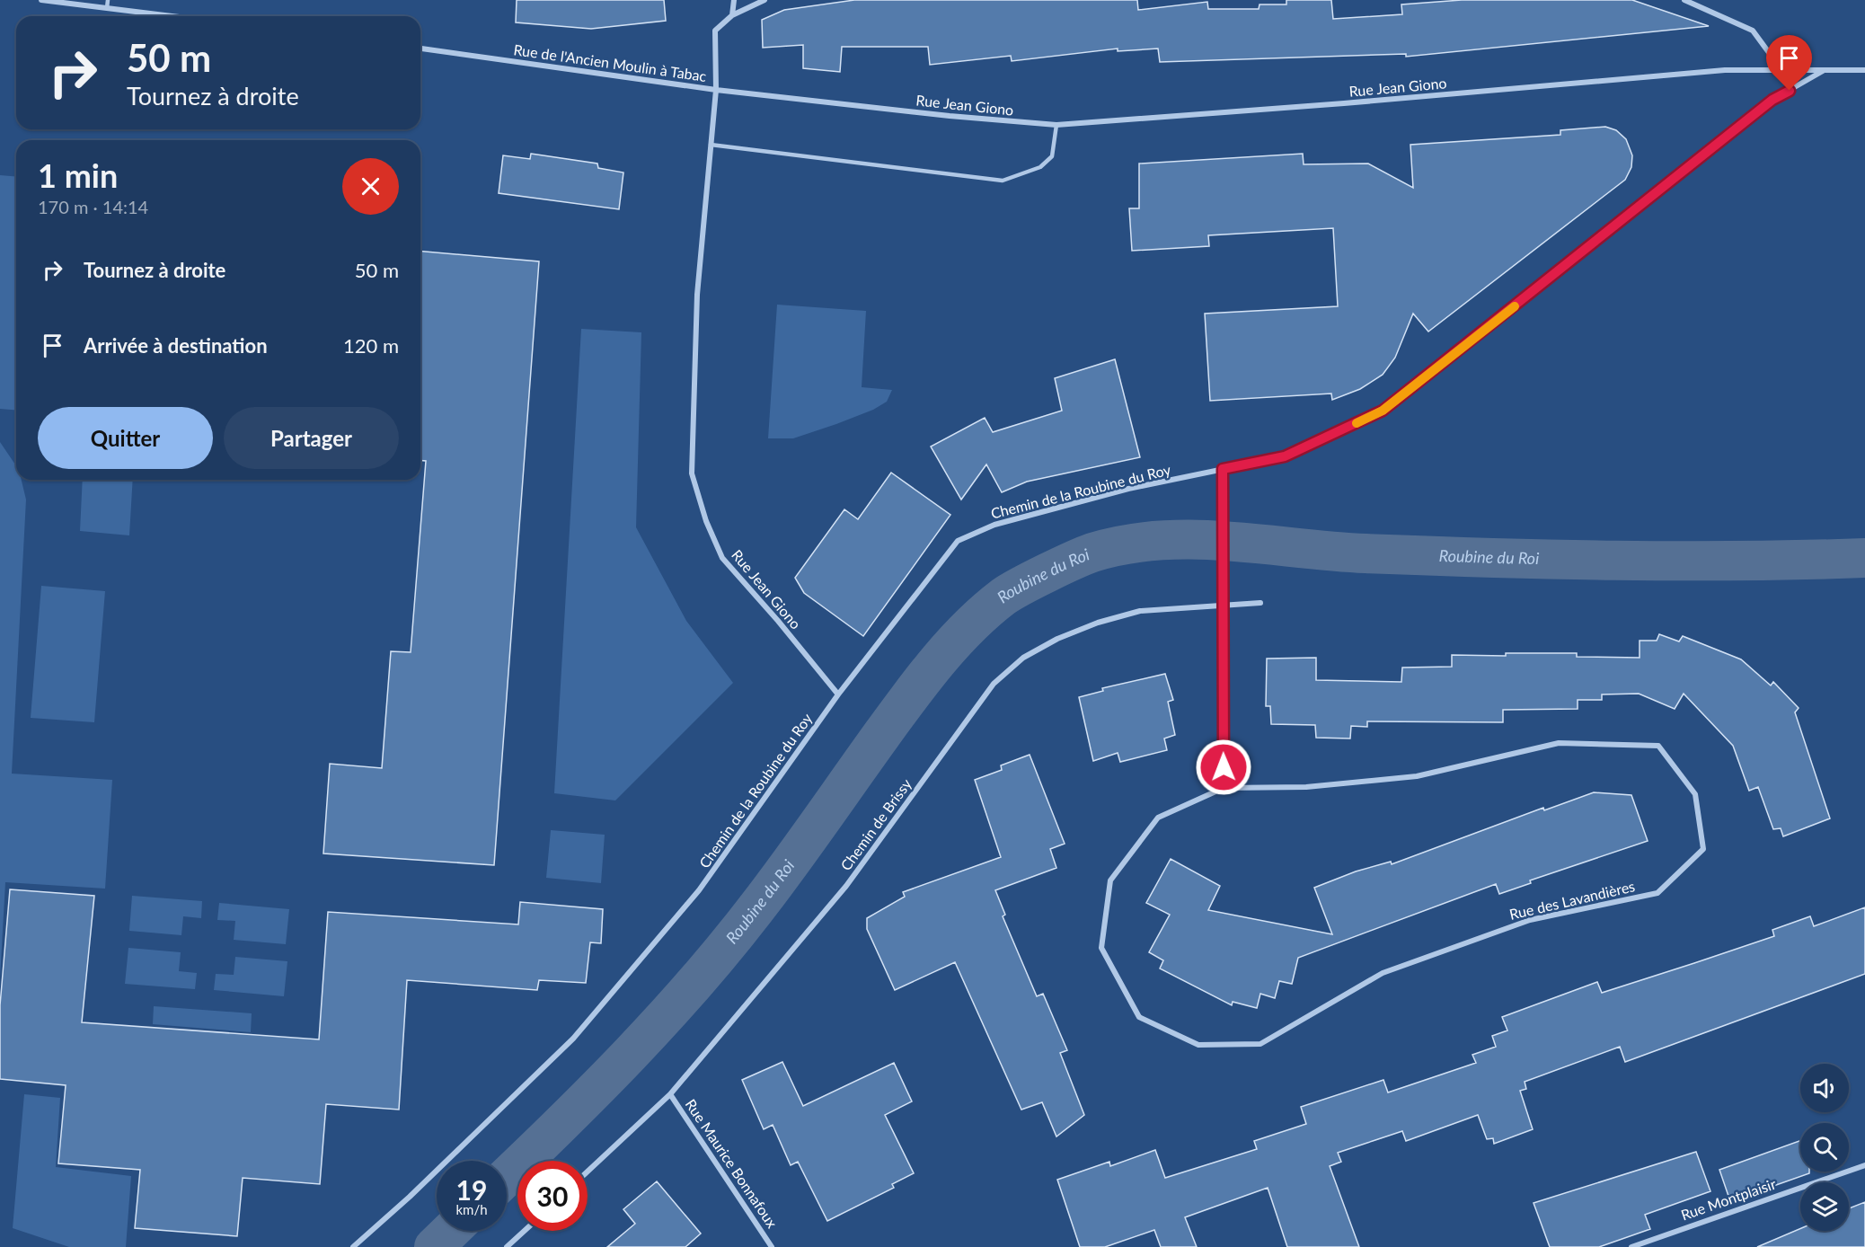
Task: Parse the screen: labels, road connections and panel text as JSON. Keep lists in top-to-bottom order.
{
  "streets": {
    "street": [
      "Rue de l'Ancien Moulin à Tabac",
      "Rue Jean Giono",
      "Chemin de la Roubine du Roy",
      "Chemin de Brissy",
      "Rue des Lavandières",
      "Rue Maurice Bonnafoux",
      "Rue Montplaisir"
    ]
  },
  "crossings": [
    ["Rue de l'Ancien Moulin à Tabac", "Rue Jean Giono"],
    ["Rue Jean Giono", "Chemin de la Roubine du Roy"],
    ["Chemin de Brissy", "Rue Maurice Bonnafoux"]
  ],
  "water": ["Roubine du Roi"],
  "page": {
    "turn": ["50 m", "Tournez à droite"],
    "heading": ["1 min", "170 m · 14:14"],
    "list": [
      {
        "name": "Tournez à droite",
        "value": "50 m"
      },
      {
        "name": "Arrivée à destination",
        "value": "120 m"
      }
    ],
    "buttons": ["Quitter", "Partager"],
    "speed": "19 km/h",
    "limit": "30"
  }
}
